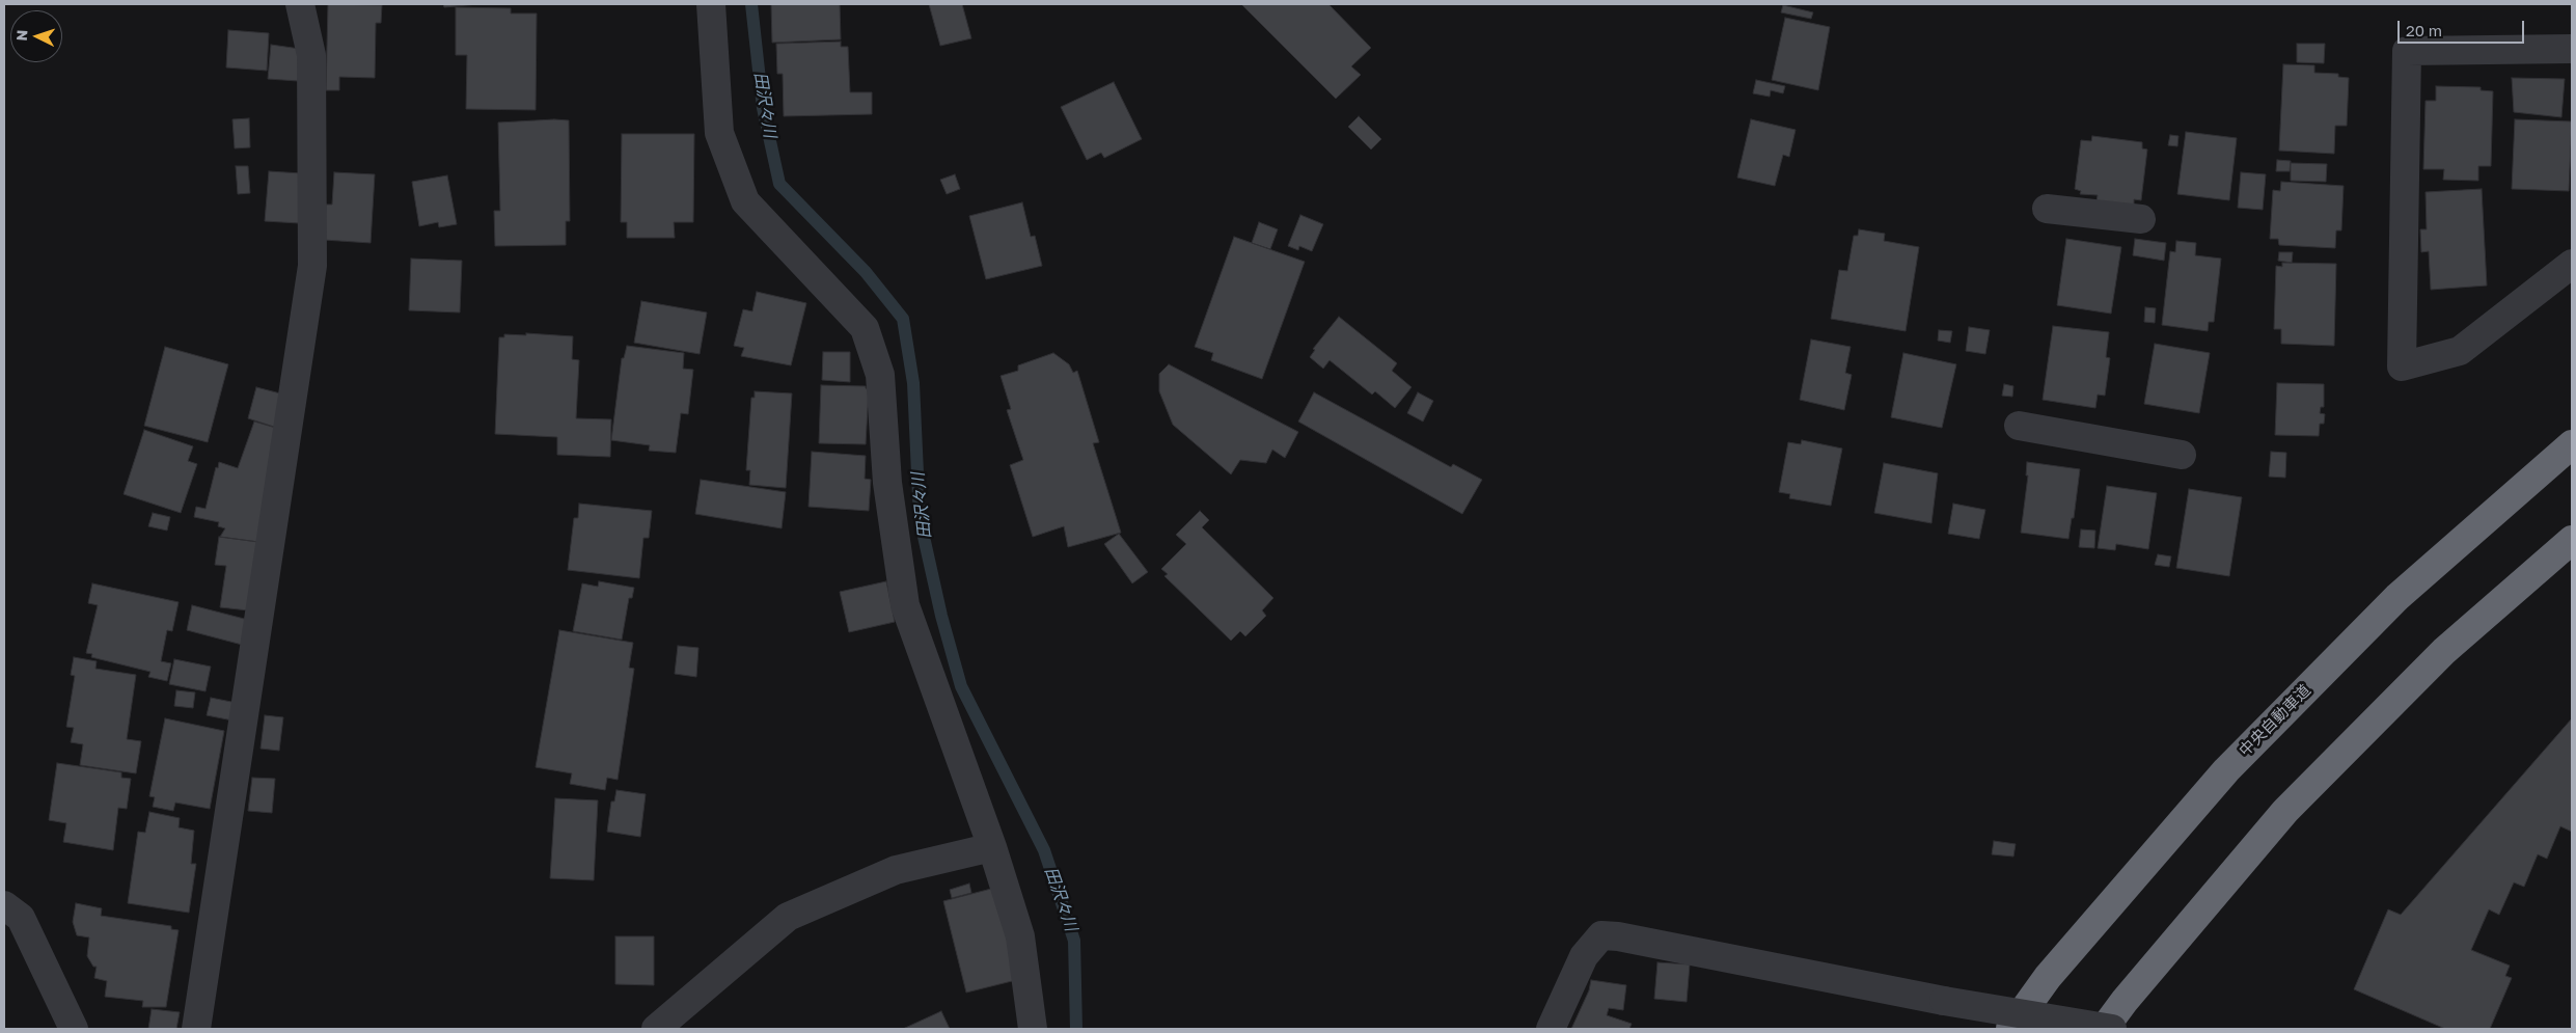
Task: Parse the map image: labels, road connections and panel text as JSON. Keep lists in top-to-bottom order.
{
  "streets": {
    "highway": ["中央自動車道"]
  },
  "water": ["田沢々川"],
  "scale_bar": "20 m",
  "north": "left"
}
